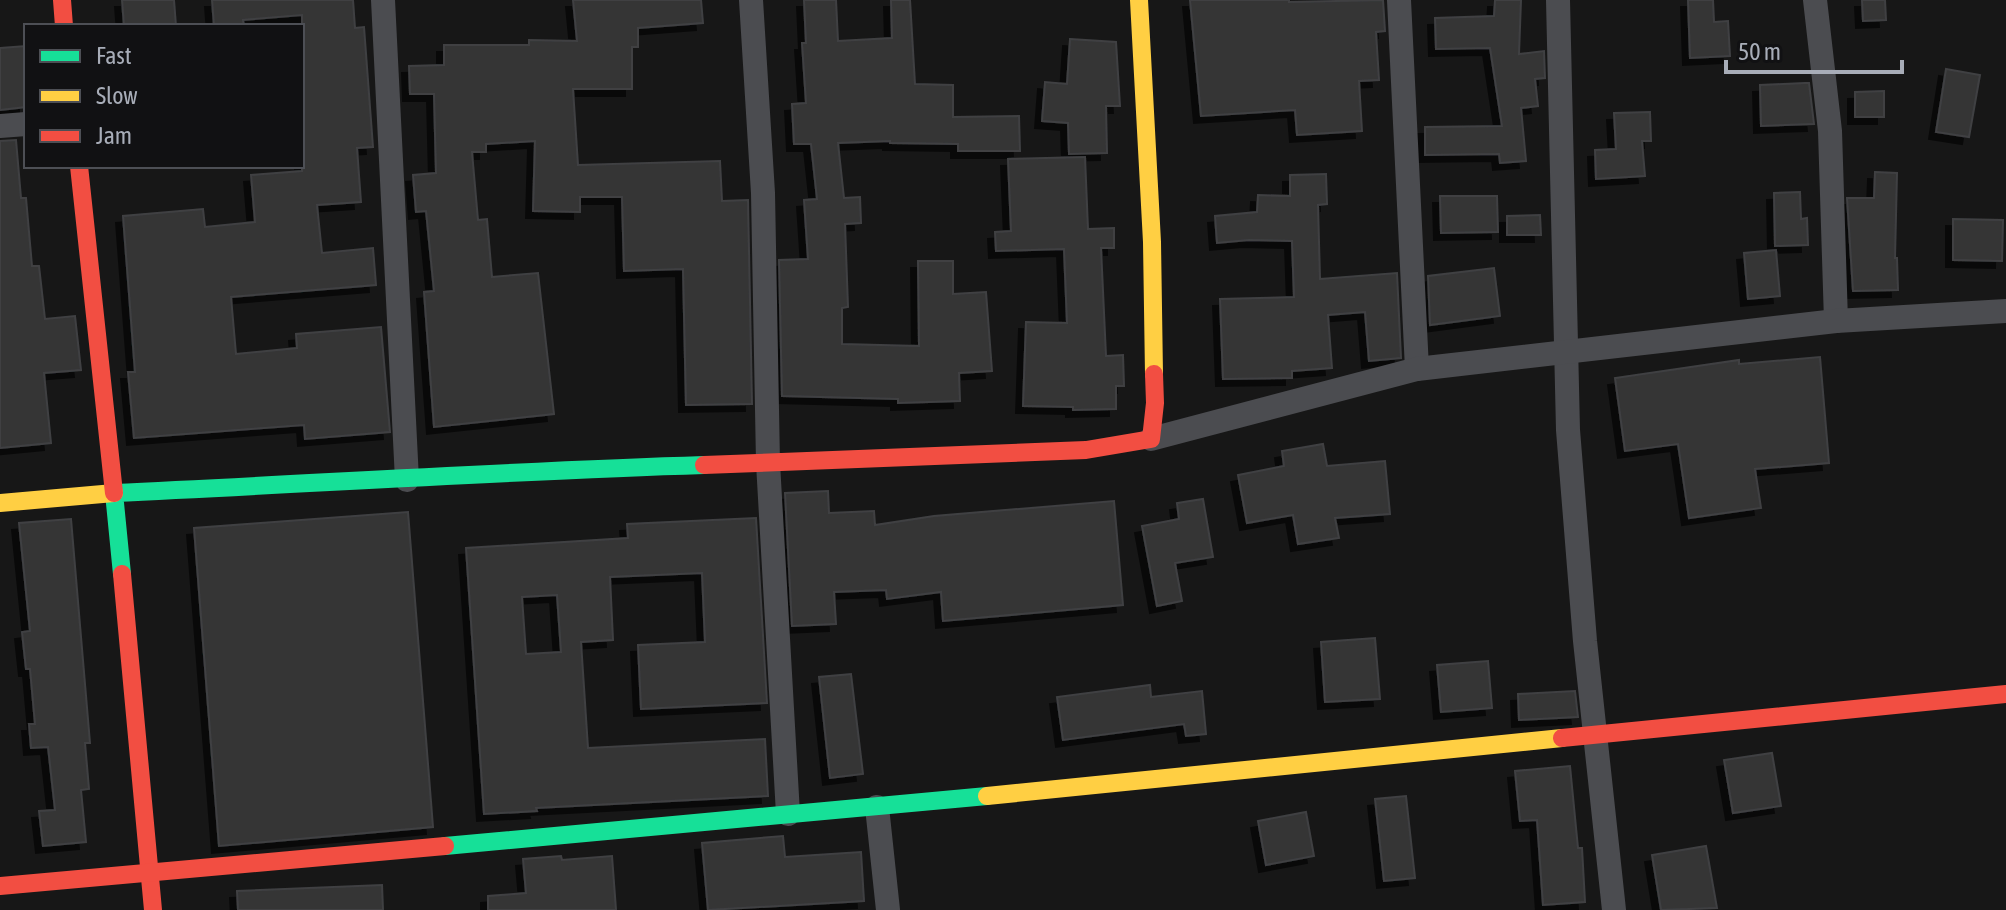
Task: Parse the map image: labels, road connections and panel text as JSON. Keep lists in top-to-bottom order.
{
  "legend": ["Fast", "Slow", "Jam"],
  "scale_bar": "50 m"
}
